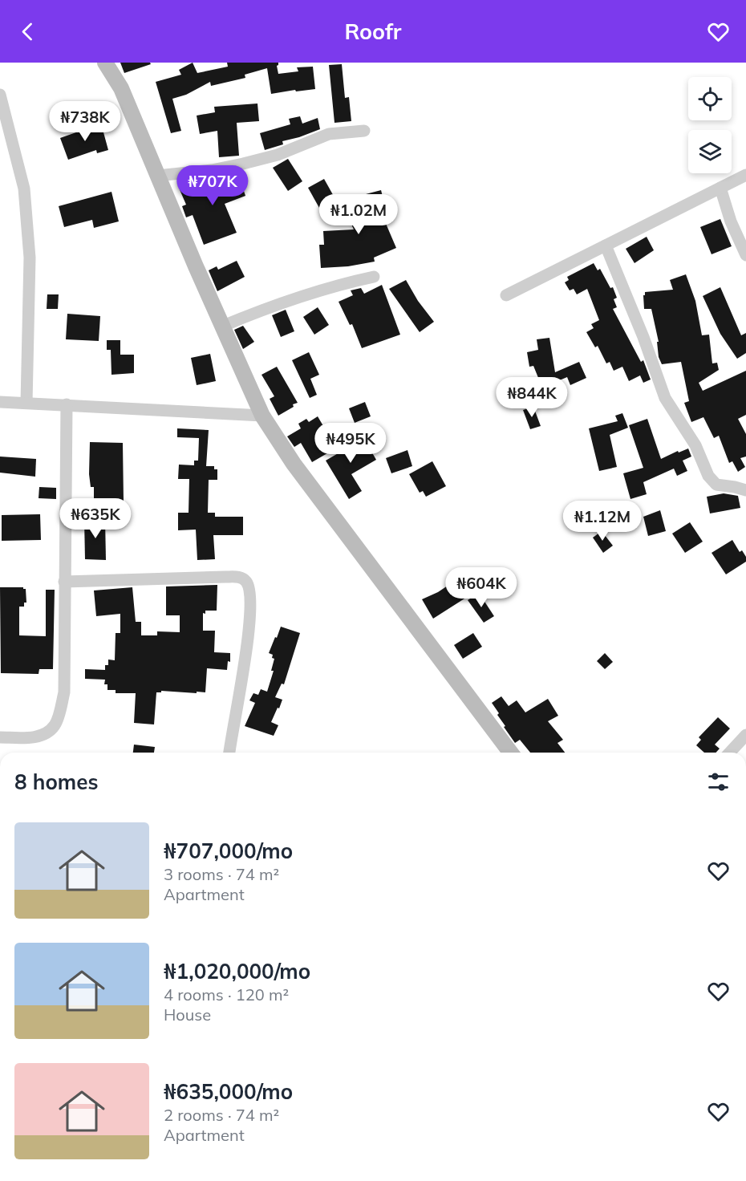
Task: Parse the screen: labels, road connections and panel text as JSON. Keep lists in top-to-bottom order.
{
  "page": {
    "header": "Roofr",
    "price": [
      "₦738K",
      "₦707K",
      "₦1.02M",
      "₦844K",
      "₦495K",
      "₦635K",
      "₦1.12M",
      "₦604K"
    ],
    "heading": "8 homes",
    "list": [
      {
        "name": "₦707,000/mo",
        "note": "3 rooms · 74 m² · Apartment"
      },
      {
        "name": "₦1,020,000/mo",
        "note": "4 rooms · 120 m² · House"
      },
      {
        "name": "₦635,000/mo",
        "note": "2 rooms · 74 m² · Apartment"
      }
    ]
  }
}
